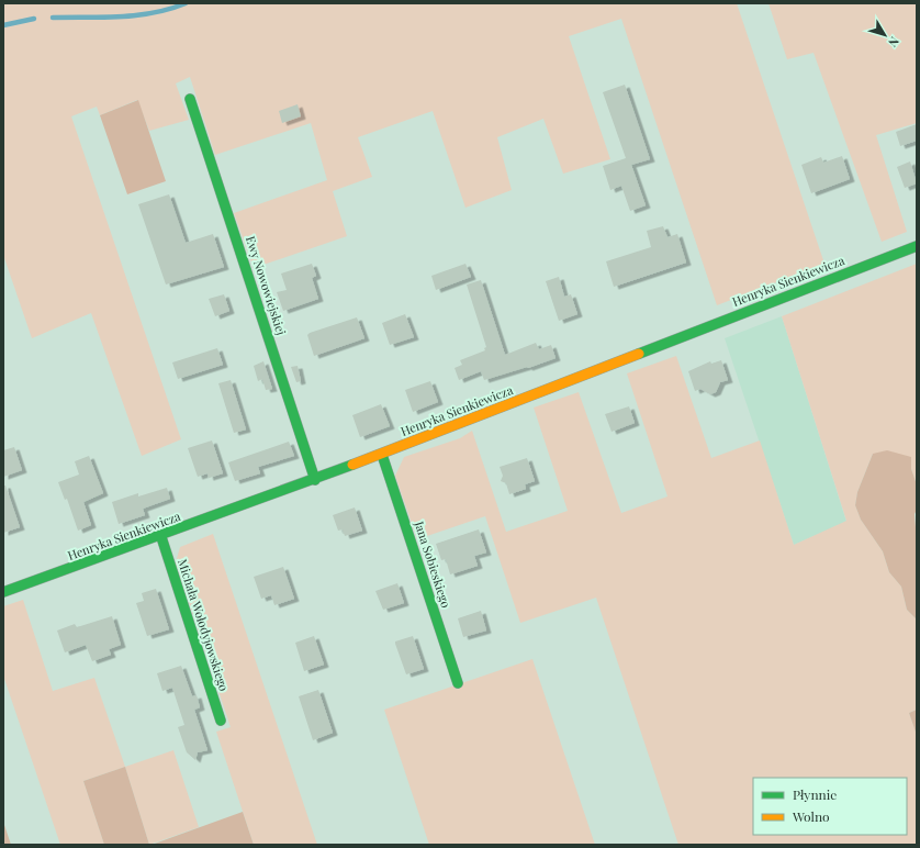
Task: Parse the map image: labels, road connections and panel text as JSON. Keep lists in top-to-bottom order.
{
  "streets": {
    "street": [
      "Henryka Sienkiewicza",
      "Ewy Nowowiejskiej",
      "Jana Sobieskiego",
      "Michała Wołodyjowskiego"
    ]
  },
  "crossings": [
    ["Henryka Sienkiewicza", "Ewy Nowowiejskiej"],
    ["Henryka Sienkiewicza", "Jana Sobieskiego"],
    ["Henryka Sienkiewicza", "Michała Wołodyjowskiego"]
  ],
  "legend": ["Płynnie", "Wolno"],
  "north": "bottom right"
}
